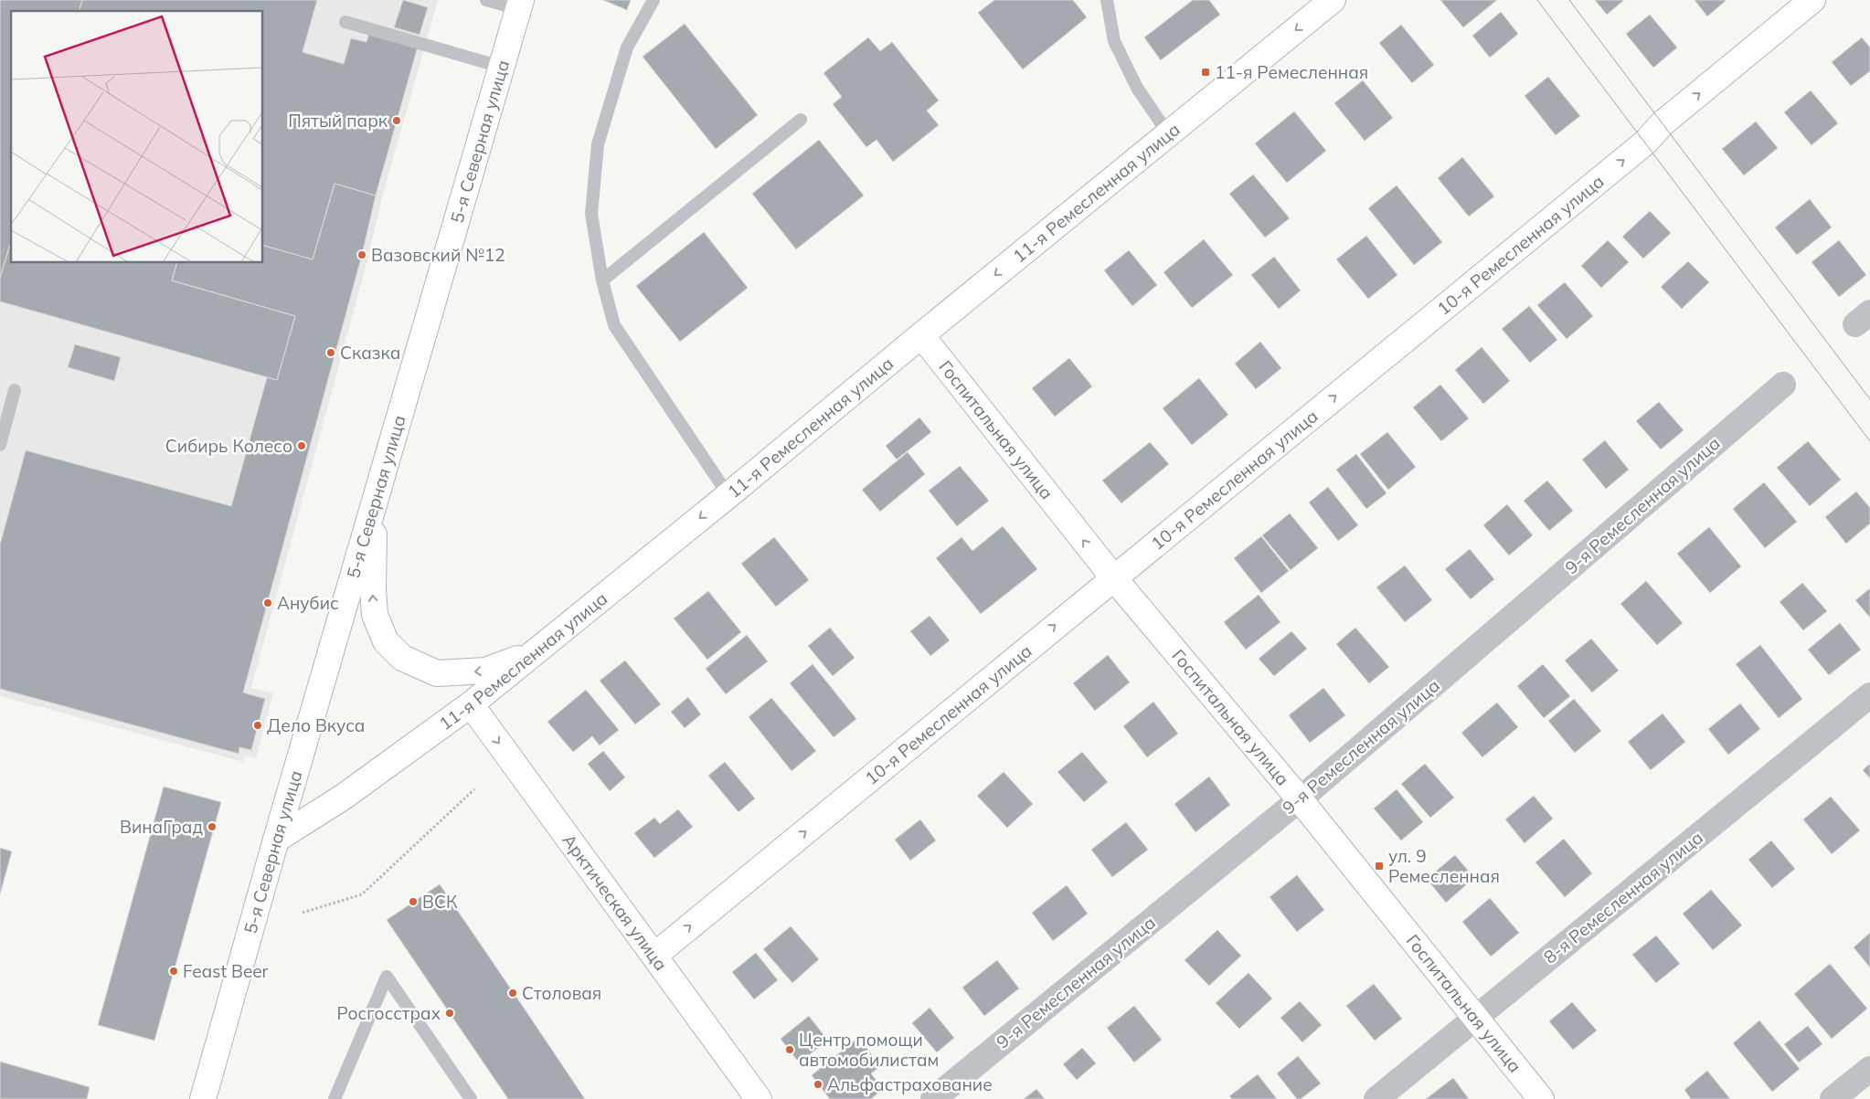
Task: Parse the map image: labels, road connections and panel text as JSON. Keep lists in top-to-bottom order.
{
  "streets": {
    "main road": [
      "5-я Северная улица",
      "11-я Ремесленная улица",
      "10-я Ремесленная улица",
      "Госпитальная улица",
      "Арктическая улица"
    ],
    "street": ["9-я Ремесленная улица", "8-я Ремесленная улица"]
  },
  "crossings": [
    ["5-я Северная улица", "11-я Ремесленная улица"],
    ["11-я Ремесленная улица", "Госпитальная улица"],
    ["11-я Ремесленная улица", "Арктическая улица"],
    ["10-я Ремесленная улица", "Госпитальная улица"],
    ["10-я Ремесленная улица", "Арктическая улица"],
    ["Госпитальная улица", "9-я Ремесленная улица"],
    ["Госпитальная улица", "8-я Ремесленная улица"]
  ],
  "one_way": ["11-я Ремесленная улица", "10-я Ремесленная улица", "Арктическая улица"],
  "places": {
    "transit": ["11-я Ремесленная", "ул. 9 Ремесленная"],
    "other": [
      "Пятый парк",
      "Вазовский №12",
      "Сказка",
      "Сибирь Колесо",
      "Анубис",
      "Дело Вкуса",
      "ВинаГрад",
      "ВСК",
      "Feast Beer",
      "Столовая",
      "Росгосстрах",
      "Центр помощи автомобилистам",
      "Альфастрахование"
    ]
  }
}
